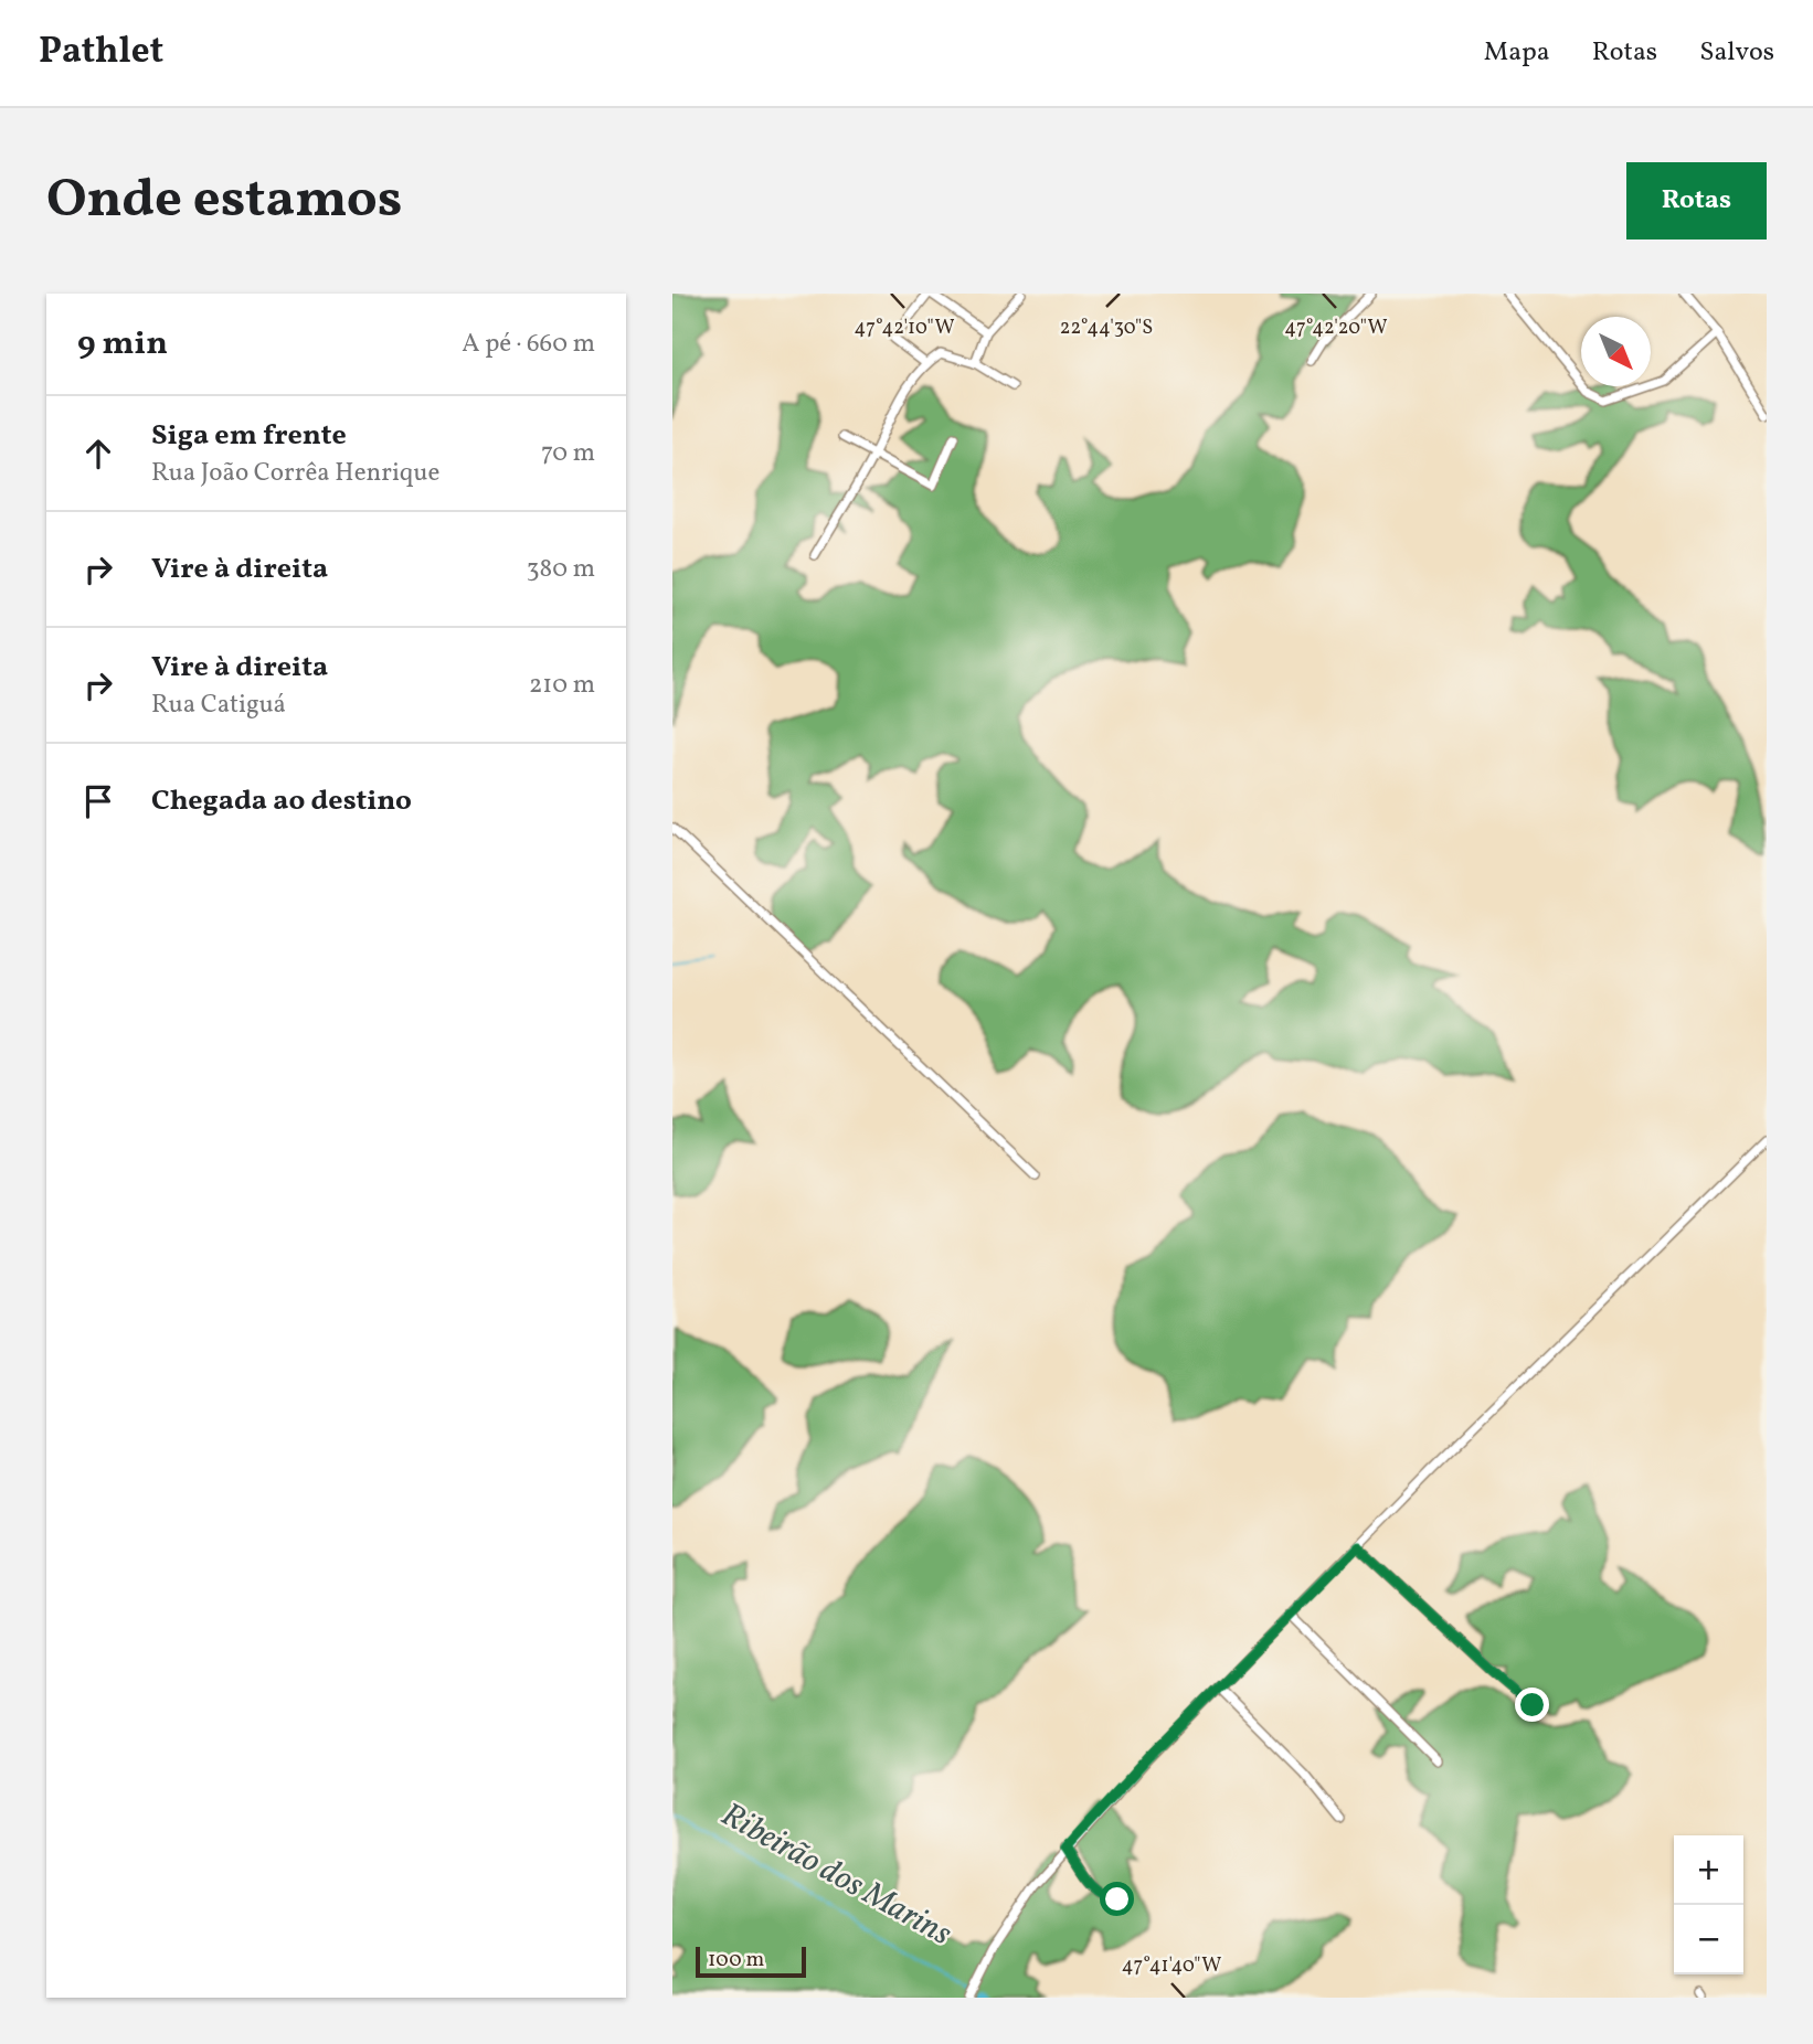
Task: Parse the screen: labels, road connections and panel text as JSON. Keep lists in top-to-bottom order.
{
  "water": ["Ribeirão dos Marins"],
  "scale_bar": "100 m",
  "north": "bottom right",
  "page": {
    "header": "Pathlet",
    "nav": ["Mapa", "Rotas", "Salvos"],
    "buttons": "Rotas",
    "title": "Onde estamos",
    "heading": ["9 min", "A pé · 660 m"],
    "list": [
      ["Siga em frente", "Rua João Corrêa Henrique", "70 m"],
      ["Vire à direita", "380 m"],
      ["Vire à direita", "Rua Catiguá", "210 m"],
      "Chegada ao destino"
    ],
    "map_buttons": ["+", "−"],
    "scale": "100 m"
  },
  "coordinates": [
    "22°44'30\"S",
    "47°42'10\"W",
    "47°42'20\"W",
    "47°41'40\"W"
  ]
}
